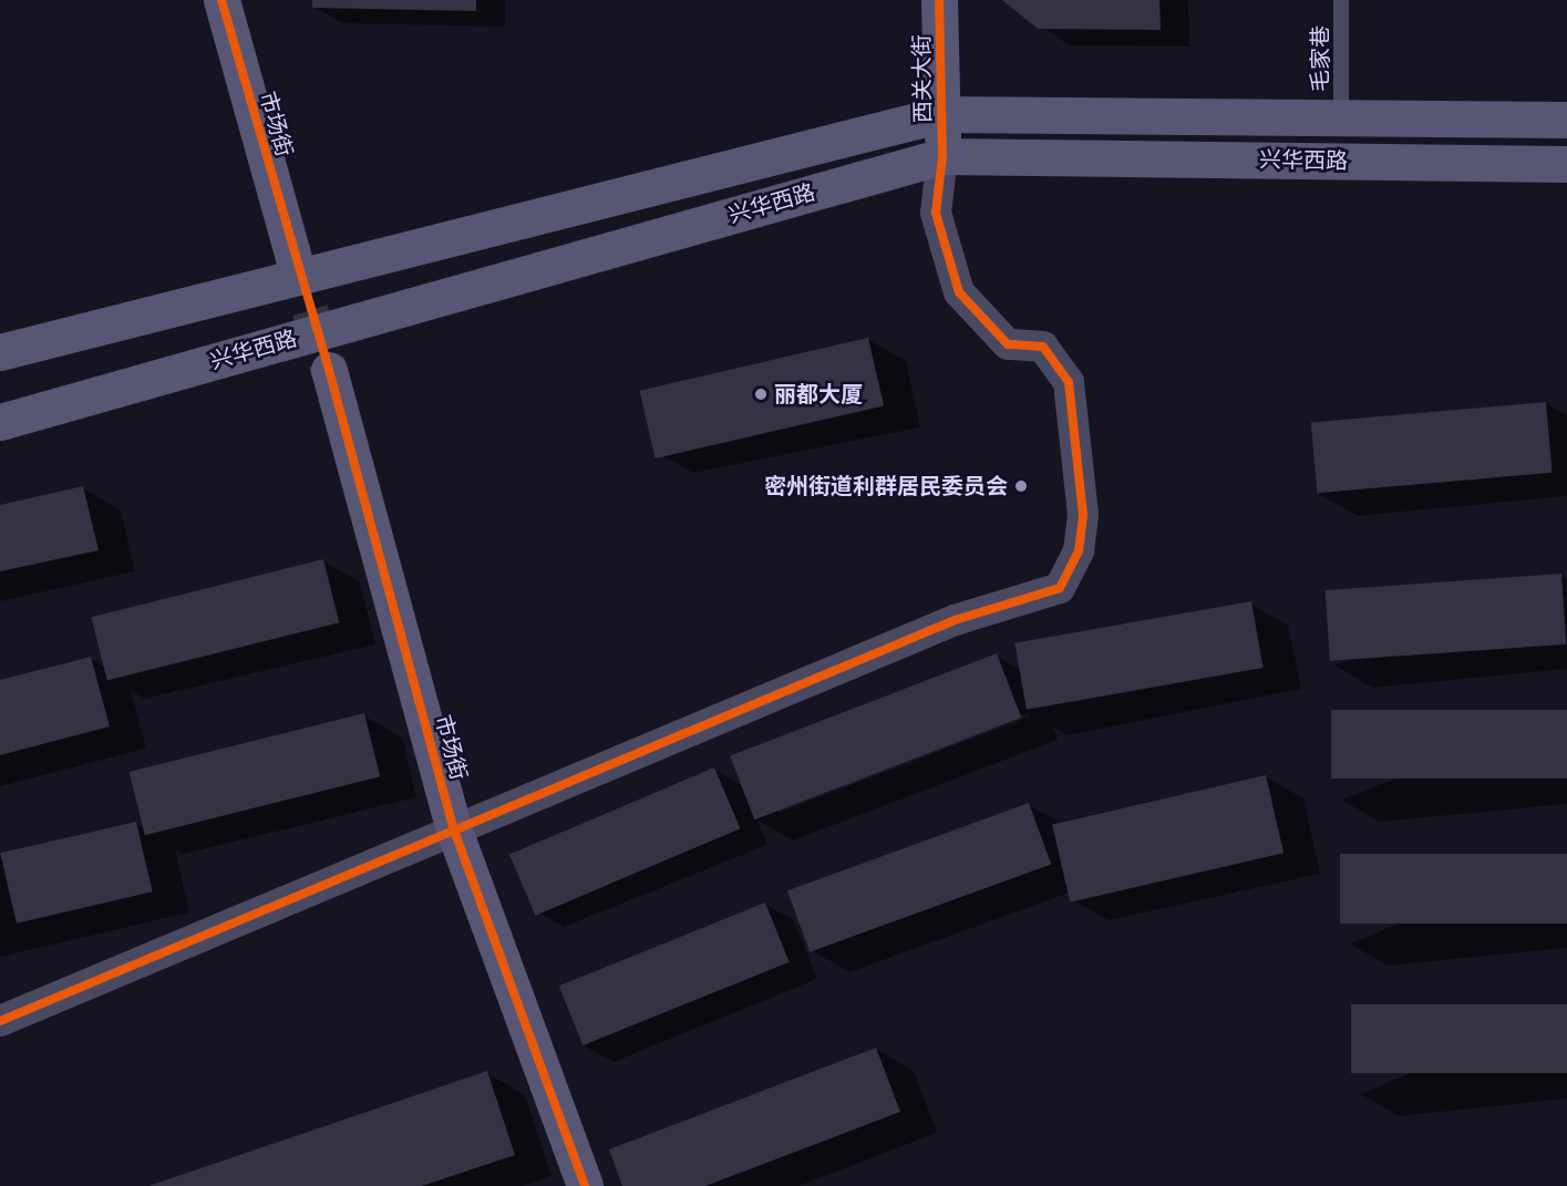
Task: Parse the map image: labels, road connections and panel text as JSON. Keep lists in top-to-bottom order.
{
  "streets": {
    "main road": ["西关大街", "市场街", "兴华西路"],
    "lane": ["毛家巷"]
  },
  "crossings": [
    ["西关大街", "兴华西路"]
  ],
  "places": ["丽都大厦", "密州街道利群居民委员会"]
}
